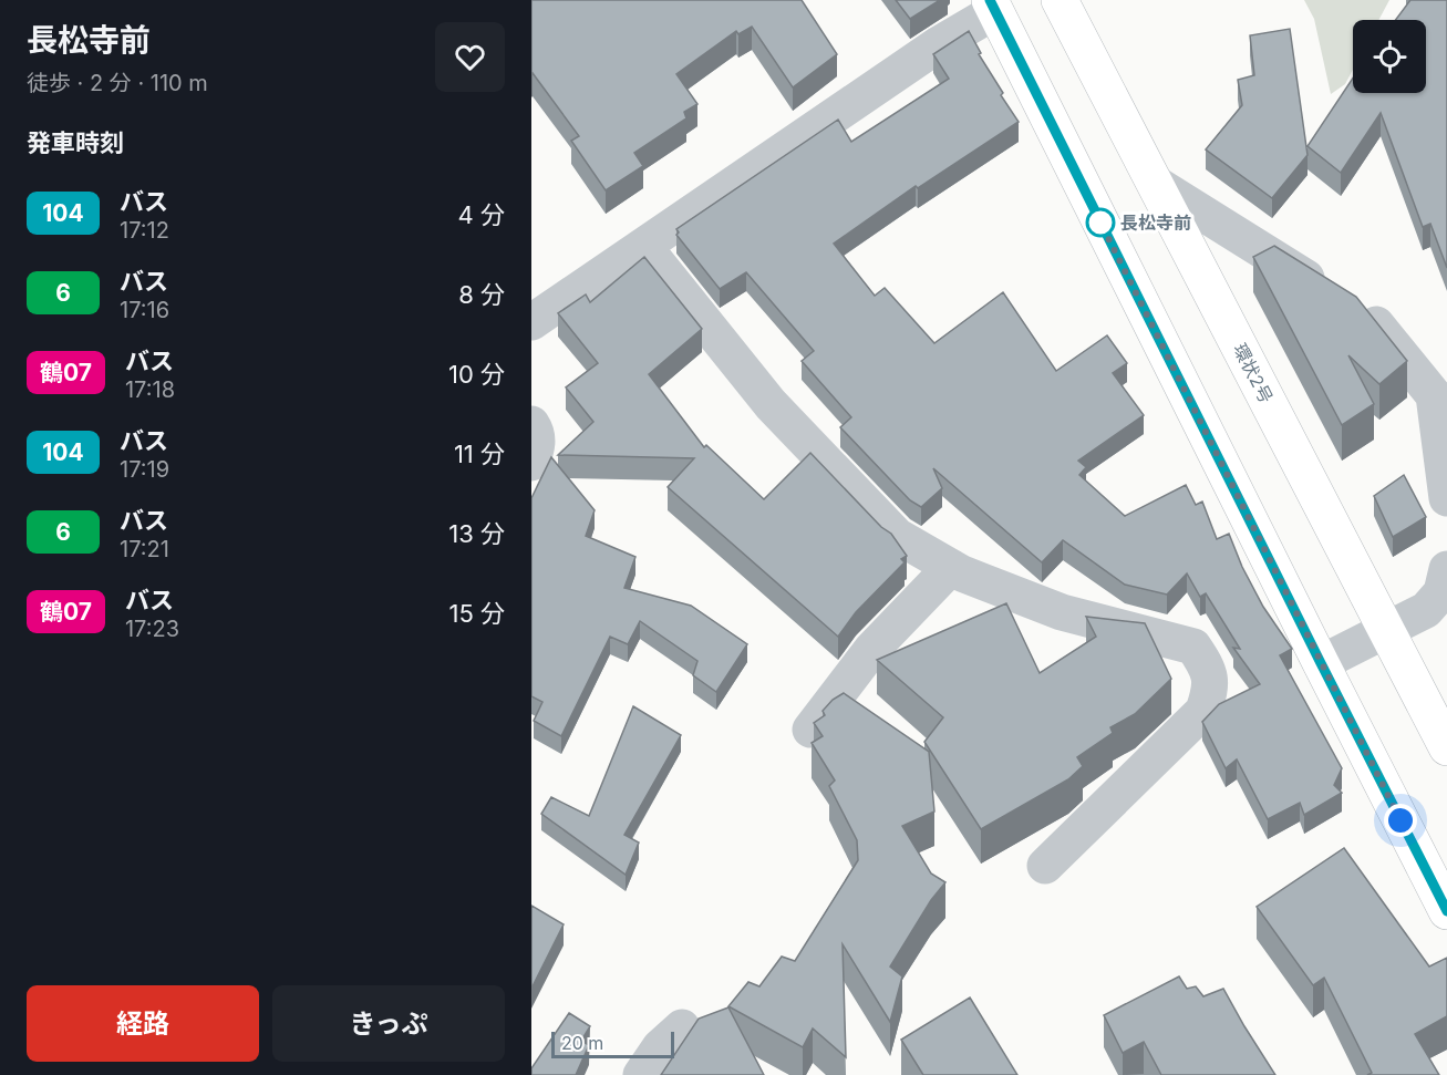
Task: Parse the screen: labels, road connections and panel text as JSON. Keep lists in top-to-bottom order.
{
  "streets": {
    "main road": ["環状2号"]
  },
  "places": ["長松寺前"],
  "lines": ["bus line 104"],
  "scale_bar": "20 m",
  "page": {
    "heading": [
      ["長松寺前", "徒歩 · 2 分 · 110 m"],
      "発車時刻"
    ],
    "list": [
      {
        "mark": "104",
        "name": "バス",
        "note": "17:12",
        "value": "4 分"
      },
      {
        "mark": "6",
        "name": "バス",
        "note": "17:16",
        "value": "8 分"
      },
      {
        "mark": "鶴07",
        "name": "バス",
        "note": "17:18",
        "value": "10 分"
      },
      {
        "mark": "104",
        "name": "バス",
        "note": "17:19",
        "value": "11 分"
      },
      {
        "mark": "6",
        "name": "バス",
        "note": "17:21",
        "value": "13 分"
      },
      {
        "mark": "鶴07",
        "name": "バス",
        "note": "17:23",
        "value": "15 分"
      }
    ],
    "buttons": ["経路", "きっぷ"],
    "scale": "20 m"
  }
}
